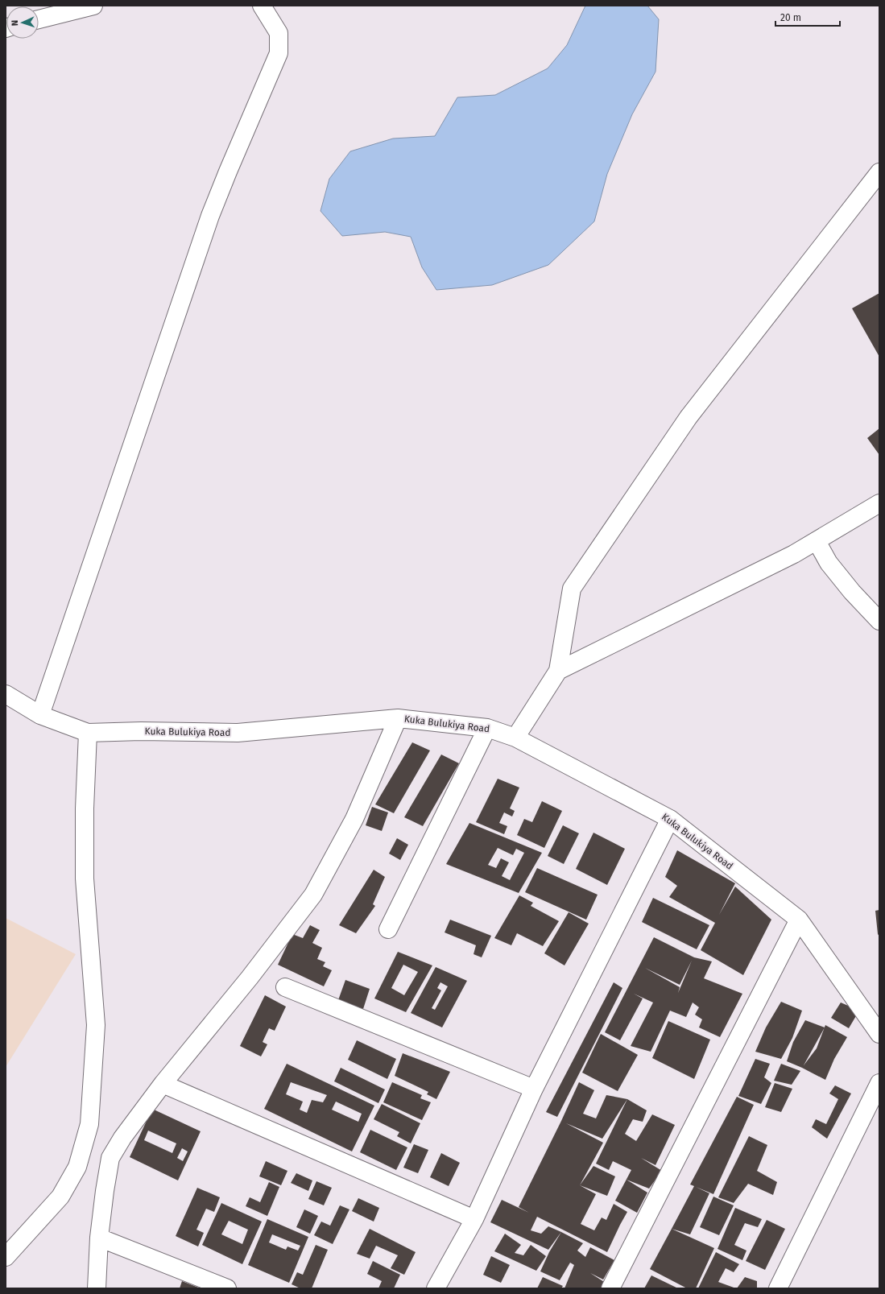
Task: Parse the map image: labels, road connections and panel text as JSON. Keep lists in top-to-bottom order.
{
  "streets": {
    "street": ["Kuka Bulukiya Road"]
  },
  "scale_bar": "20 m",
  "north": "left"
}
